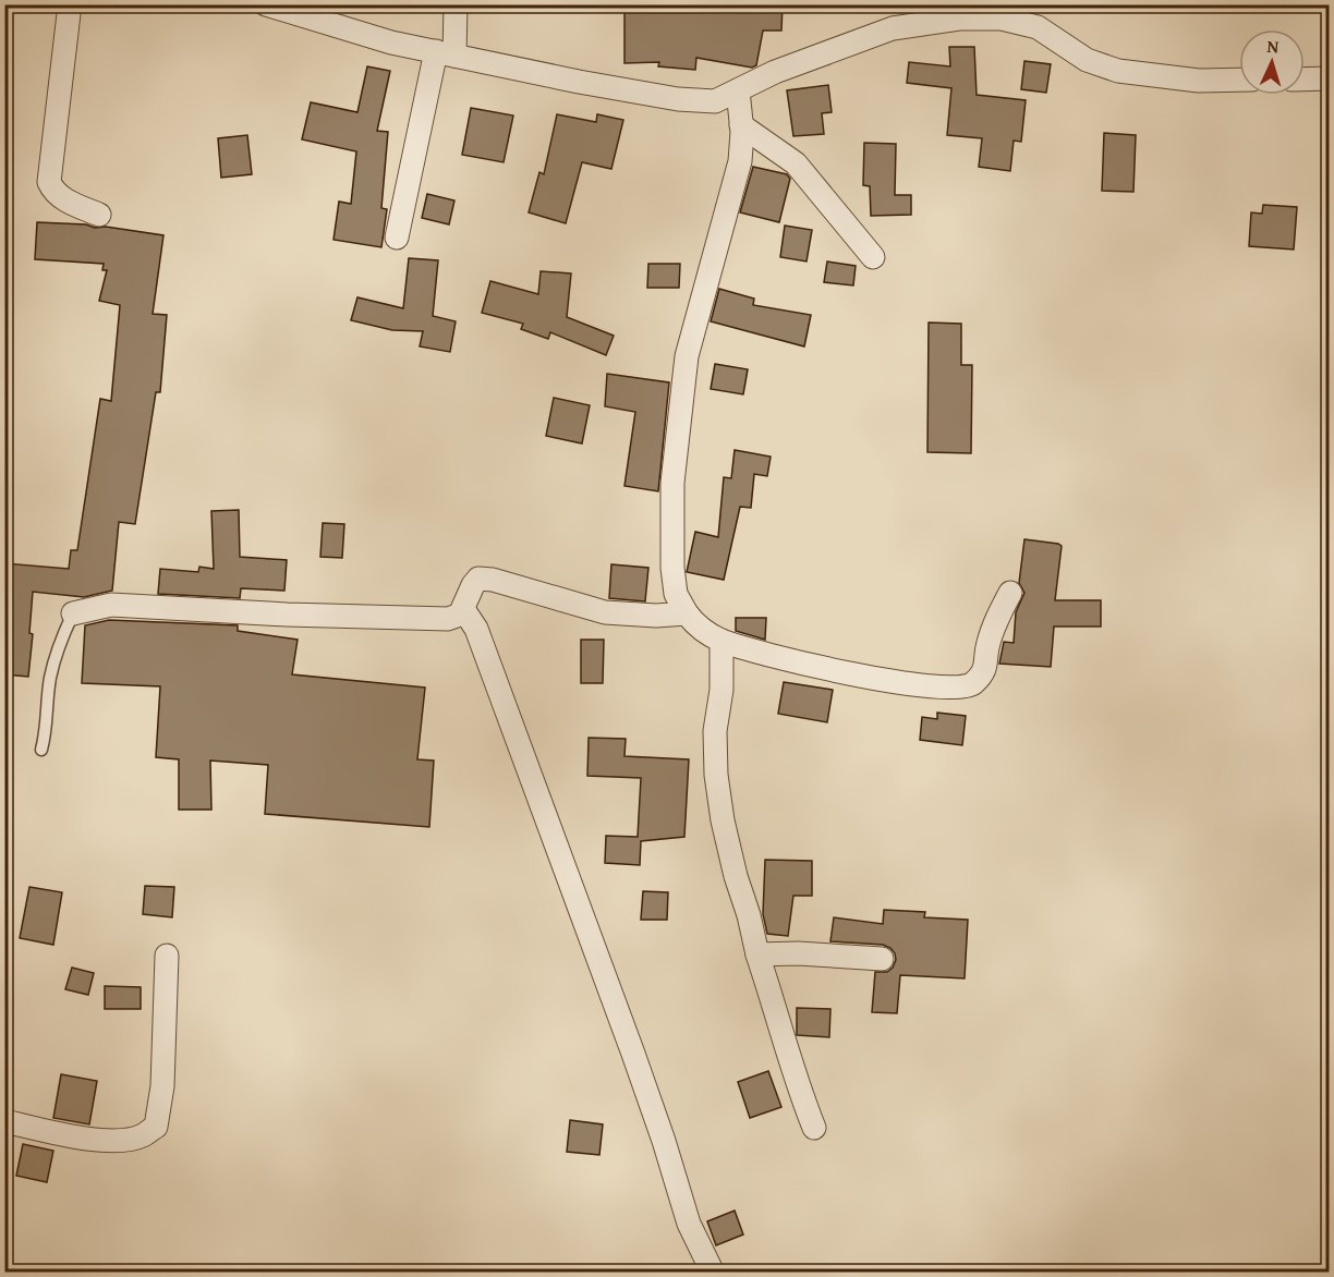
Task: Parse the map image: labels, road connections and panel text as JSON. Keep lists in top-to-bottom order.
{
  "north": "top"
}
